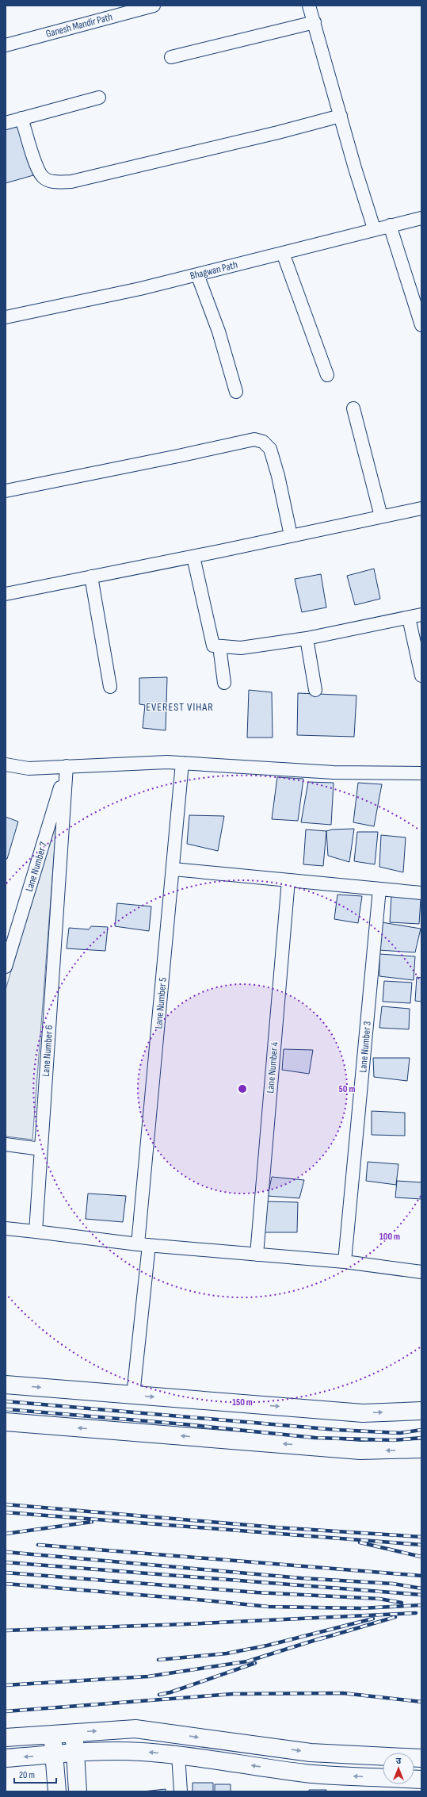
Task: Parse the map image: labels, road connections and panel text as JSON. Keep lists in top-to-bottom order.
{
  "streets": {
    "street": [
      "Ganesh Mandir Path",
      "Bhagwan Path",
      "Lane Number 7",
      "Lane Number 5",
      "Lane Number 3",
      "Lane Number 6",
      "Lane Number 4"
    ]
  },
  "crossings": [
    ["Lane Number 7", "Lane Number 6"]
  ],
  "districts": ["EVEREST VIHAR"],
  "scale_bar": "20 m",
  "north": "top",
  "rings": ["50 m", "100 m", "150 m"]
}
